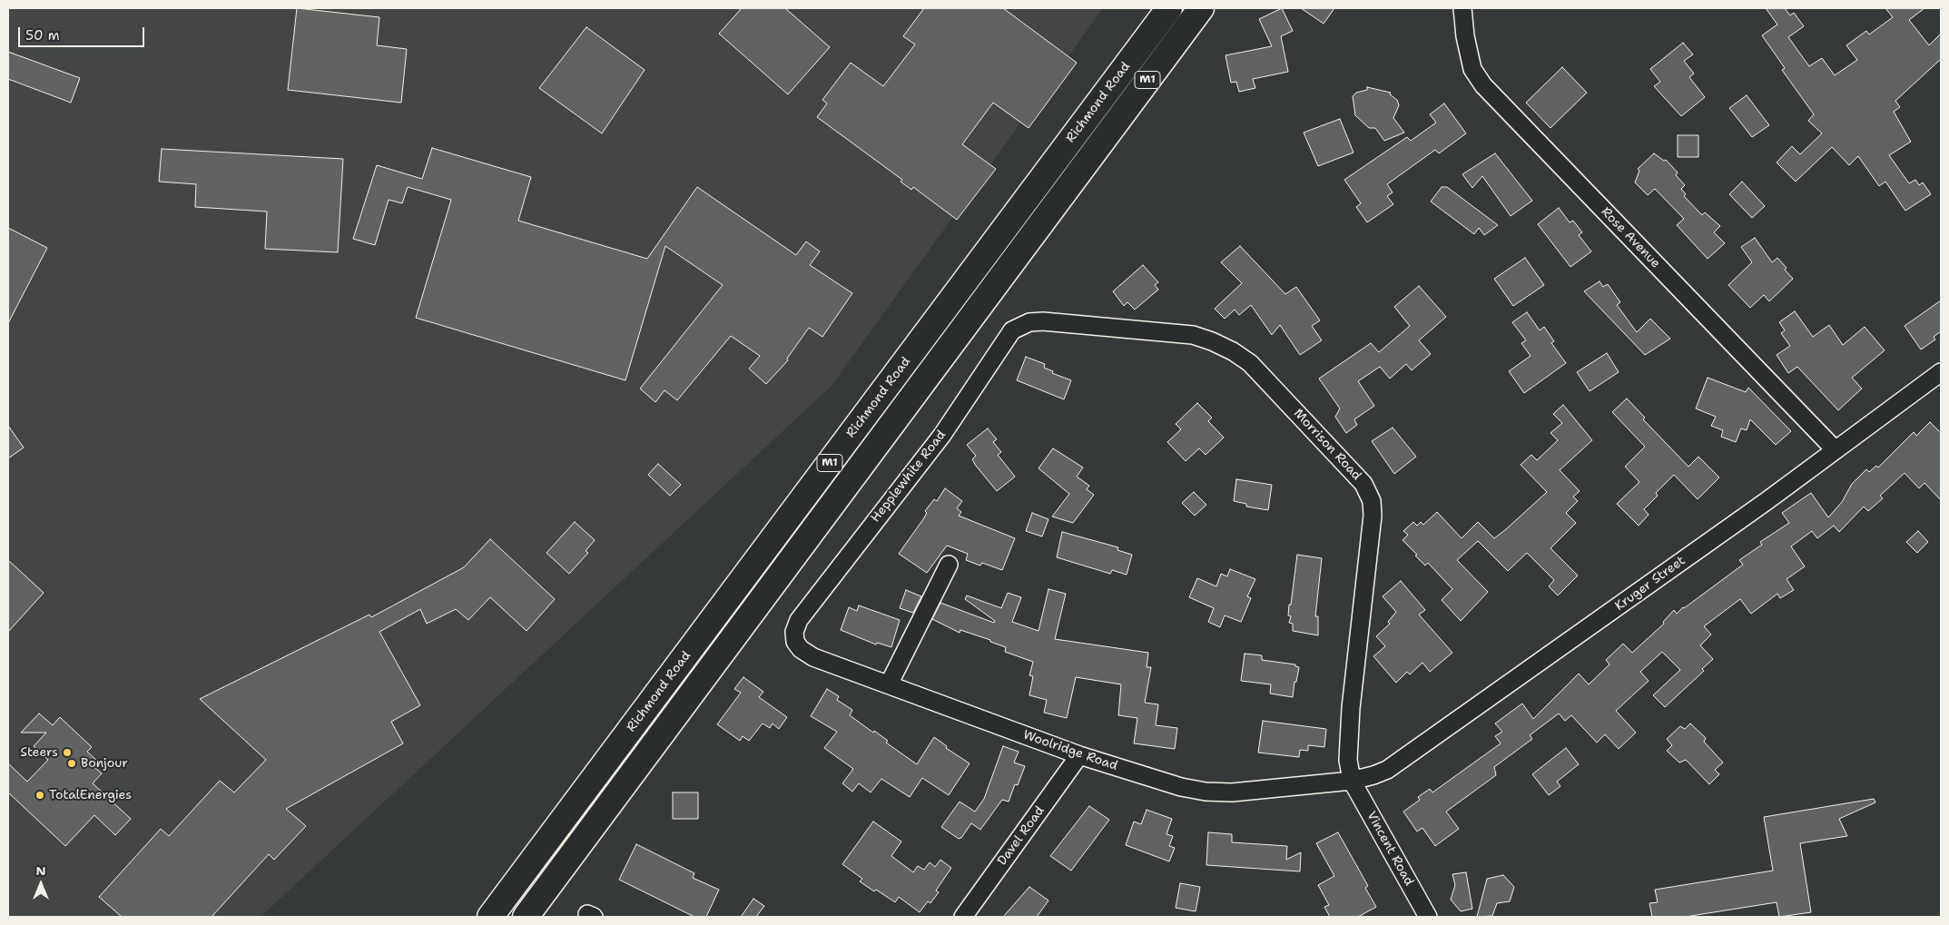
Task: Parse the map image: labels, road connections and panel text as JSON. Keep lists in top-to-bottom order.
{
  "streets": {
    "highway": ["M1", "Richmond Road"],
    "street": [
      "Rose Avenue",
      "Morrison Road",
      "Hepplewhite Road",
      "Kruger Street",
      "Woolridge Road",
      "Davel Road",
      "Vincent Road"
    ]
  },
  "crossings": [
    ["Rose Avenue", "Kruger Street"],
    ["Morrison Road", "Hepplewhite Road"],
    ["Morrison Road", "Kruger Street"],
    ["Morrison Road", "Woolridge Road"],
    ["Morrison Road", "Vincent Road"],
    ["Hepplewhite Road", "Woolridge Road"],
    ["Kruger Street", "Woolridge Road"],
    ["Kruger Street", "Vincent Road"],
    ["Woolridge Road", "Davel Road"],
    ["Woolridge Road", "Vincent Road"]
  ],
  "places": ["Steers", "Bonjour", "TotalEnergies"],
  "scale_bar": "50 m",
  "north": "top"
}
